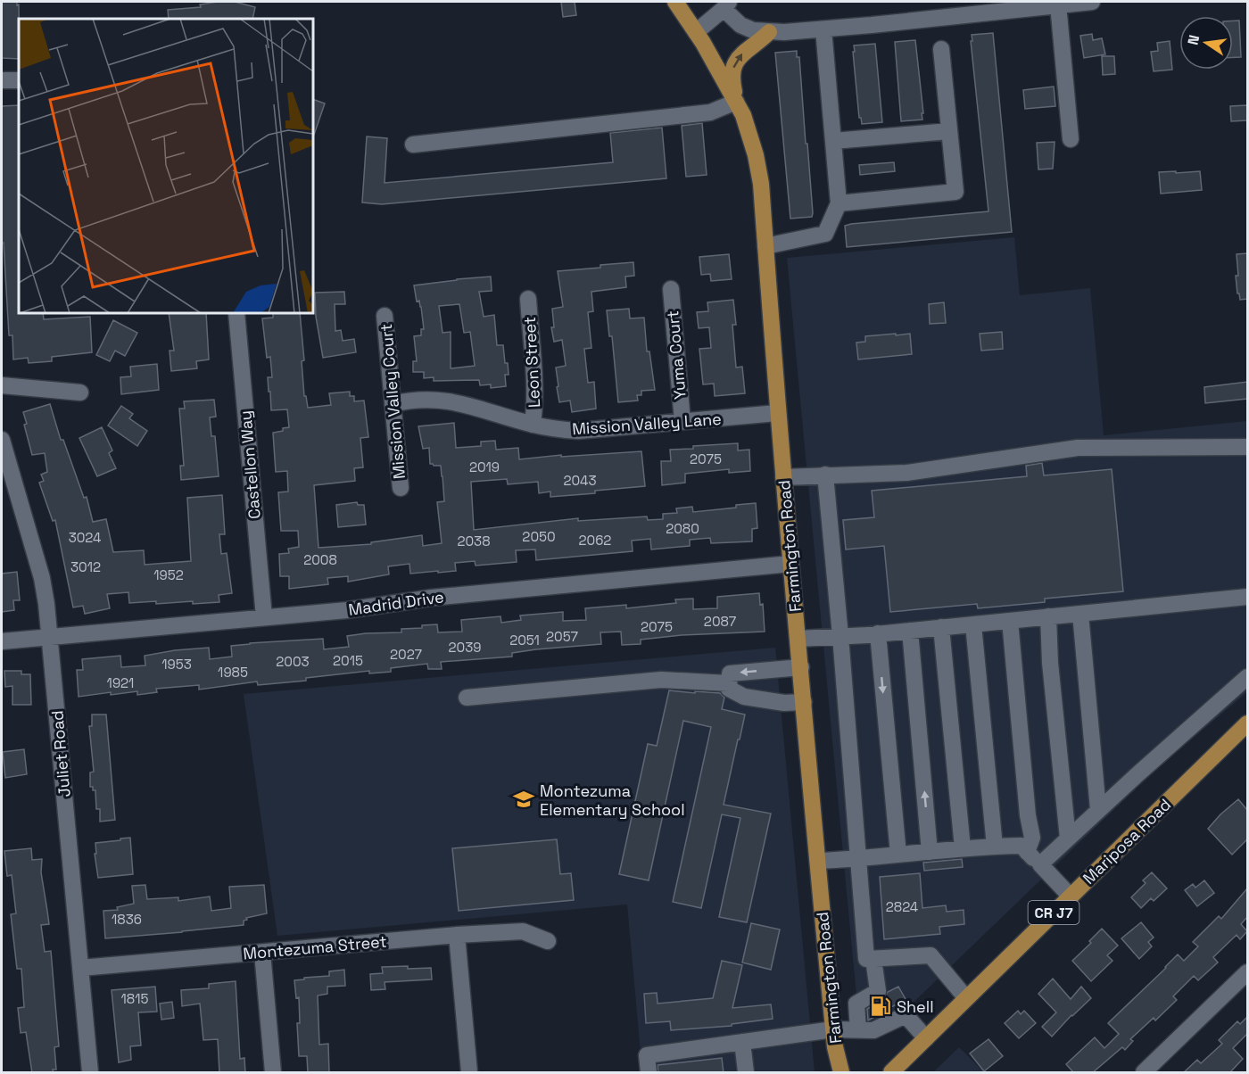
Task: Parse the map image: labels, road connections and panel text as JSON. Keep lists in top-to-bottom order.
{
  "streets": {
    "main road": ["Farmington Road", "Mariposa Road", "CR J7"],
    "street": [
      "Yuma Court",
      "Leon Street",
      "Mission Valley Court",
      "Mission Valley Lane",
      "Castellon Way",
      "Madrid Drive",
      "Juliet Road",
      "Montezuma Street"
    ]
  },
  "crossings": [
    ["Yuma Court", "Mission Valley Lane"],
    ["Leon Street", "Mission Valley Lane"],
    ["Mission Valley Court", "Mission Valley Lane"],
    ["Mission Valley Lane", "Farmington Road"],
    ["Castellon Way", "Madrid Drive"],
    ["Farmington Road", "Madrid Drive"],
    ["Madrid Drive", "Juliet Road"],
    ["Juliet Road", "Montezuma Street"]
  ],
  "places": {
    "school or university": ["Montezuma Elementary School"],
    "fuel station": ["Shell"]
  },
  "house_numbers": [
    "2075",
    "2019",
    "2043",
    "2080",
    "2050",
    "3024",
    "2062",
    "2038",
    "2008",
    "3012",
    "1952",
    "2087",
    "2075",
    "2057",
    "2051",
    "2039",
    "2027",
    "2015",
    "2003",
    "1953",
    "1985",
    "1921",
    "2824",
    "1836",
    "1815"
  ],
  "north": "left"
}
